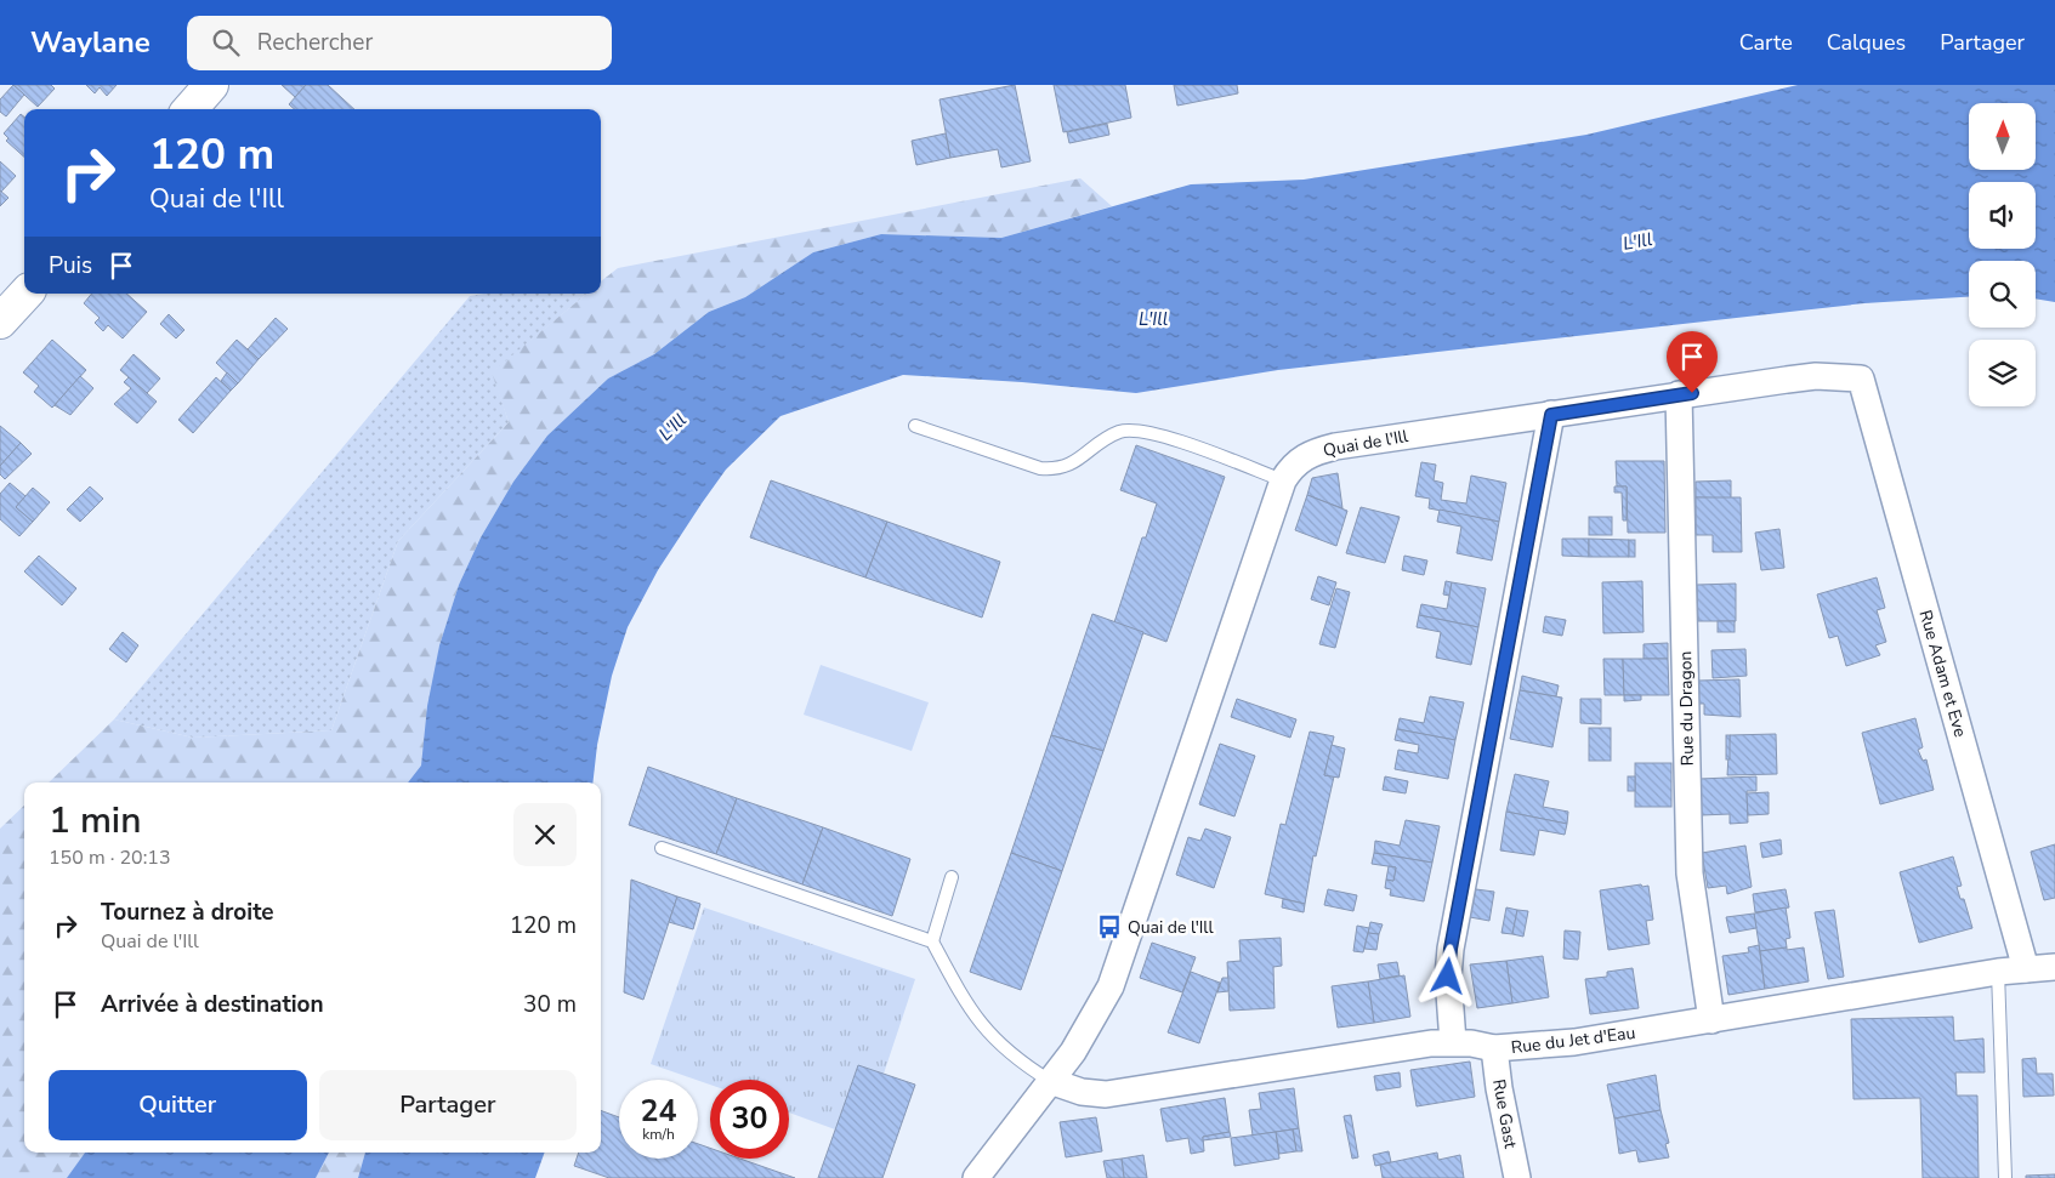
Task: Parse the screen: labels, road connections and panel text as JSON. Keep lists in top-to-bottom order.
{
  "streets": {
    "street": [
      "Quai de l'Ill",
      "Rue Adam et Eve",
      "Rue du Dragon",
      "Rue du Jet d'Eau",
      "Rue Gast"
    ]
  },
  "crossings": [
    ["Quai de l'Ill", "Rue Adam et Eve"],
    ["Quai de l'Ill", "Rue du Dragon"],
    ["Quai de l'Ill", "Rue du Jet d'Eau"],
    ["Rue Adam et Eve", "Rue du Jet d'Eau"],
    ["Rue du Dragon", "Rue du Jet d'Eau"],
    ["Rue du Jet d'Eau", "Rue Gast"]
  ],
  "water": ["L'Ill"],
  "places": {
    "bus stop": ["Quai de l'Ill"]
  },
  "north": "top",
  "page": {
    "header": "Waylane",
    "search": "Rechercher",
    "nav": ["Carte", "Calques", "Partager"],
    "turn": ["120 m", "Quai de l'Ill"],
    "then": "Puis",
    "heading": ["1 min", "150 m · 20:13"],
    "list": [
      {
        "name": "Tournez à droite",
        "note": "Quai de l'Ill",
        "value": "120 m"
      },
      {
        "name": "Arrivée à destination",
        "value": "30 m"
      }
    ],
    "buttons": ["Quitter", "Partager"],
    "speed": "24 km/h",
    "limit": "30"
  }
}
